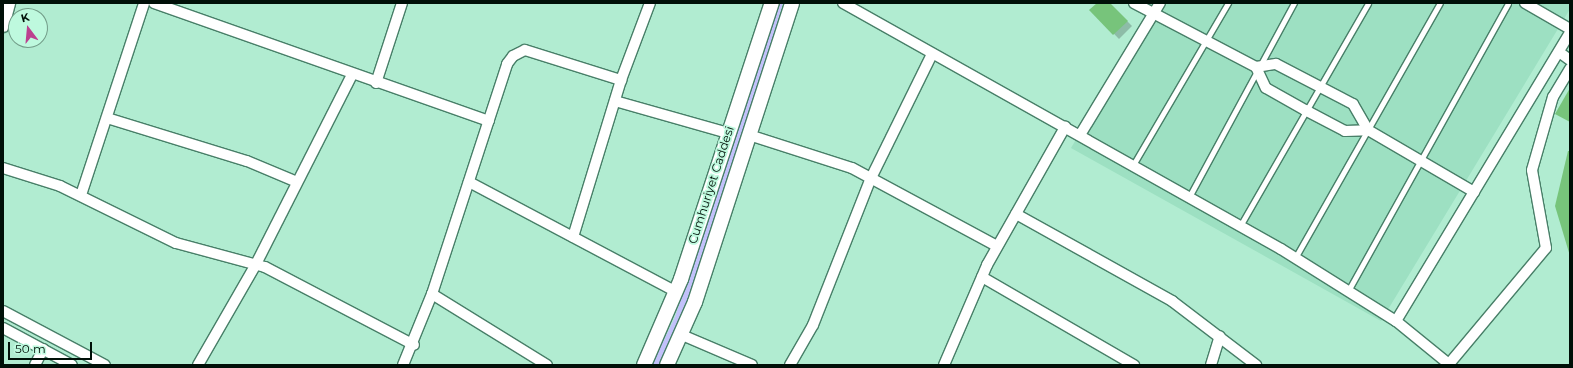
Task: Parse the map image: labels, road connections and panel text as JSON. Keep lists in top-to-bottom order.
{
  "streets": {
    "main road": ["Cumhuriyet Caddesi"]
  },
  "scale_bar": "50 m",
  "north": "top"
}
